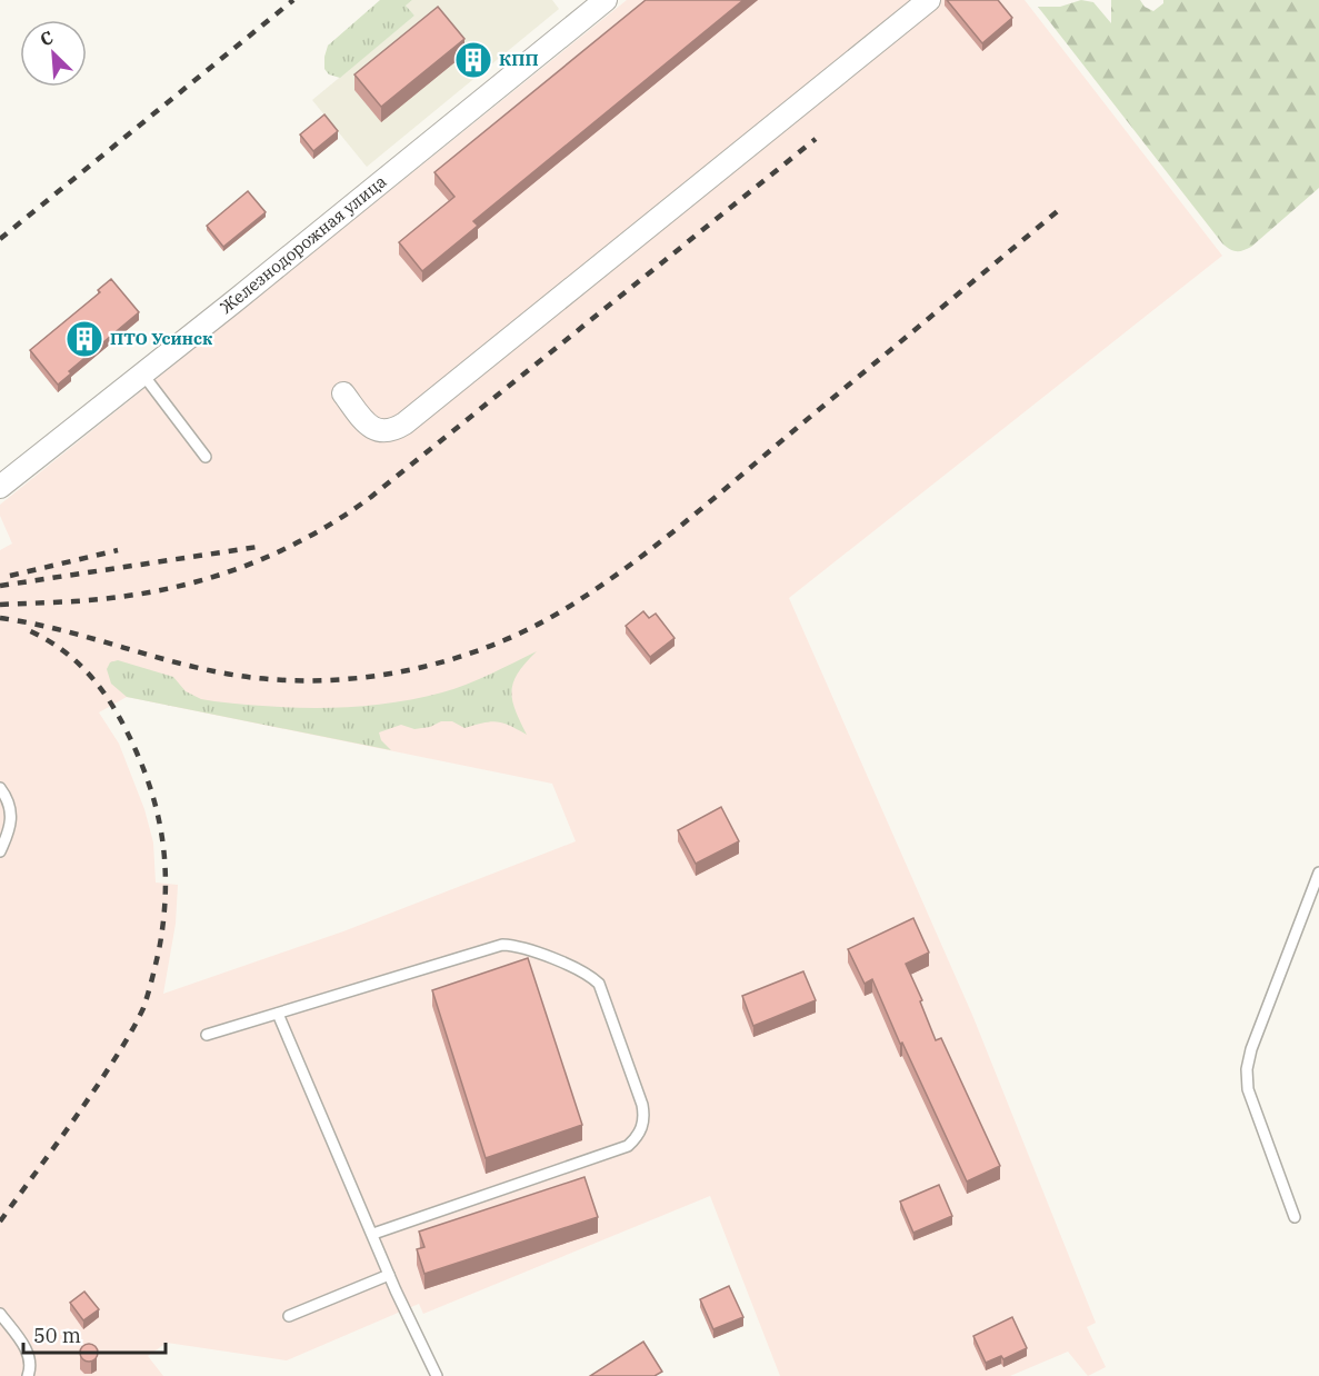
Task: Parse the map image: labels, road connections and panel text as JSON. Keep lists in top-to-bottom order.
{
  "streets": {
    "street": ["Железнодорожная улица"]
  },
  "places": {
    "building": ["КПП", "ПТО Усинск"]
  },
  "scale_bar": "50 m",
  "north": "top left"
}
